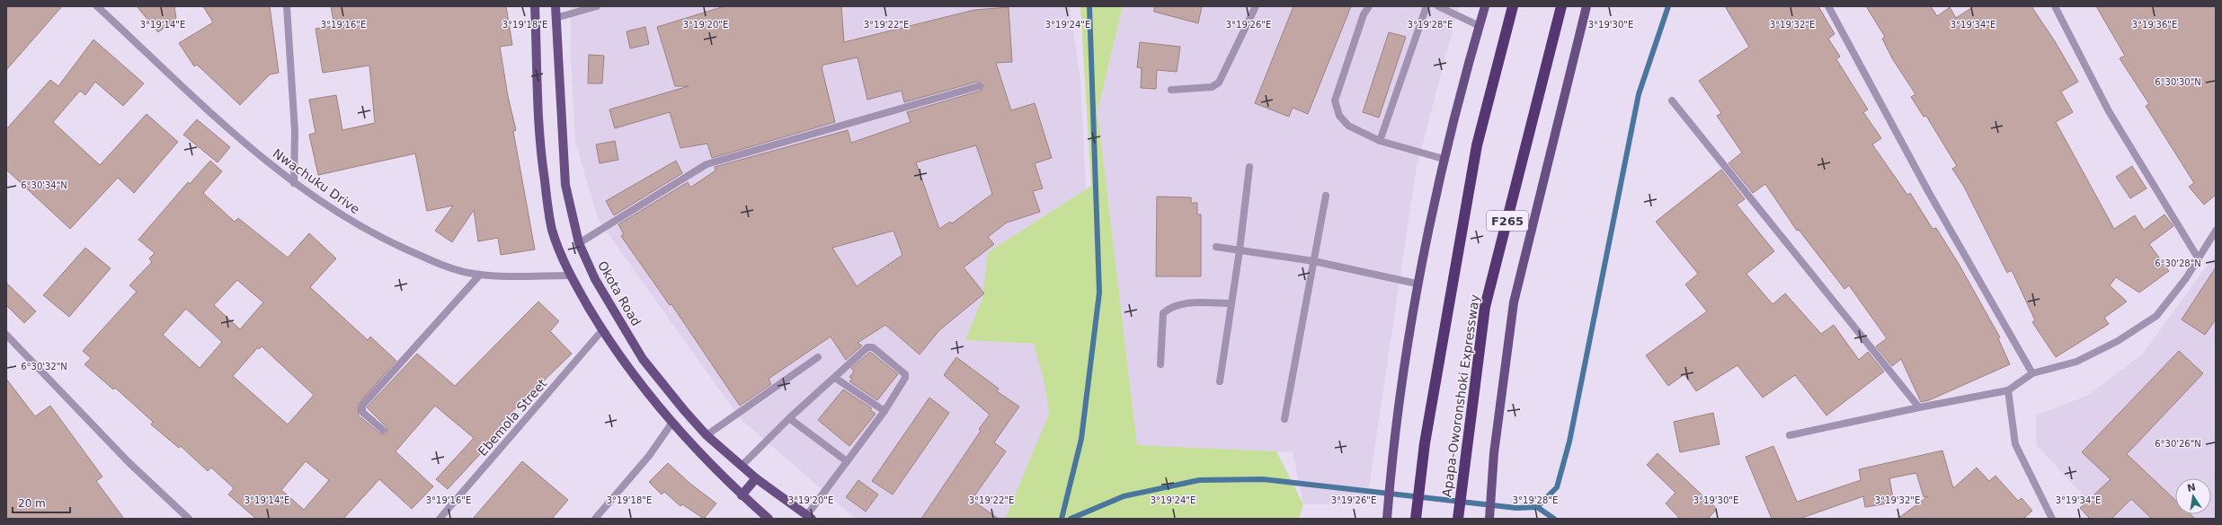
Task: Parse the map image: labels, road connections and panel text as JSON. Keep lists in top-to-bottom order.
{
  "streets": {
    "highway": ["F265", "Apapa-Oworonshoki Expressway"],
    "main road": ["Okota Road"],
    "street": ["Nwachuku Drive", "Ebemola Street"]
  },
  "scale_bar": "20 m",
  "north": "top",
  "coordinates": [
    "3°19'14\"E",
    "3°19'16\"E",
    "3°19'18\"E",
    "3°19'20\"E",
    "3°19'22\"E",
    "3°19'24\"E",
    "3°19'26\"E",
    "3°19'28\"E",
    "3°19'30\"E",
    "3°19'32\"E",
    "3°19'34\"E",
    "3°19'36\"E",
    "6°30'30\"N",
    "6°30'34\"N",
    "6°30'28\"N",
    "6°30'32\"N",
    "6°30'26\"N"
  ]
}
